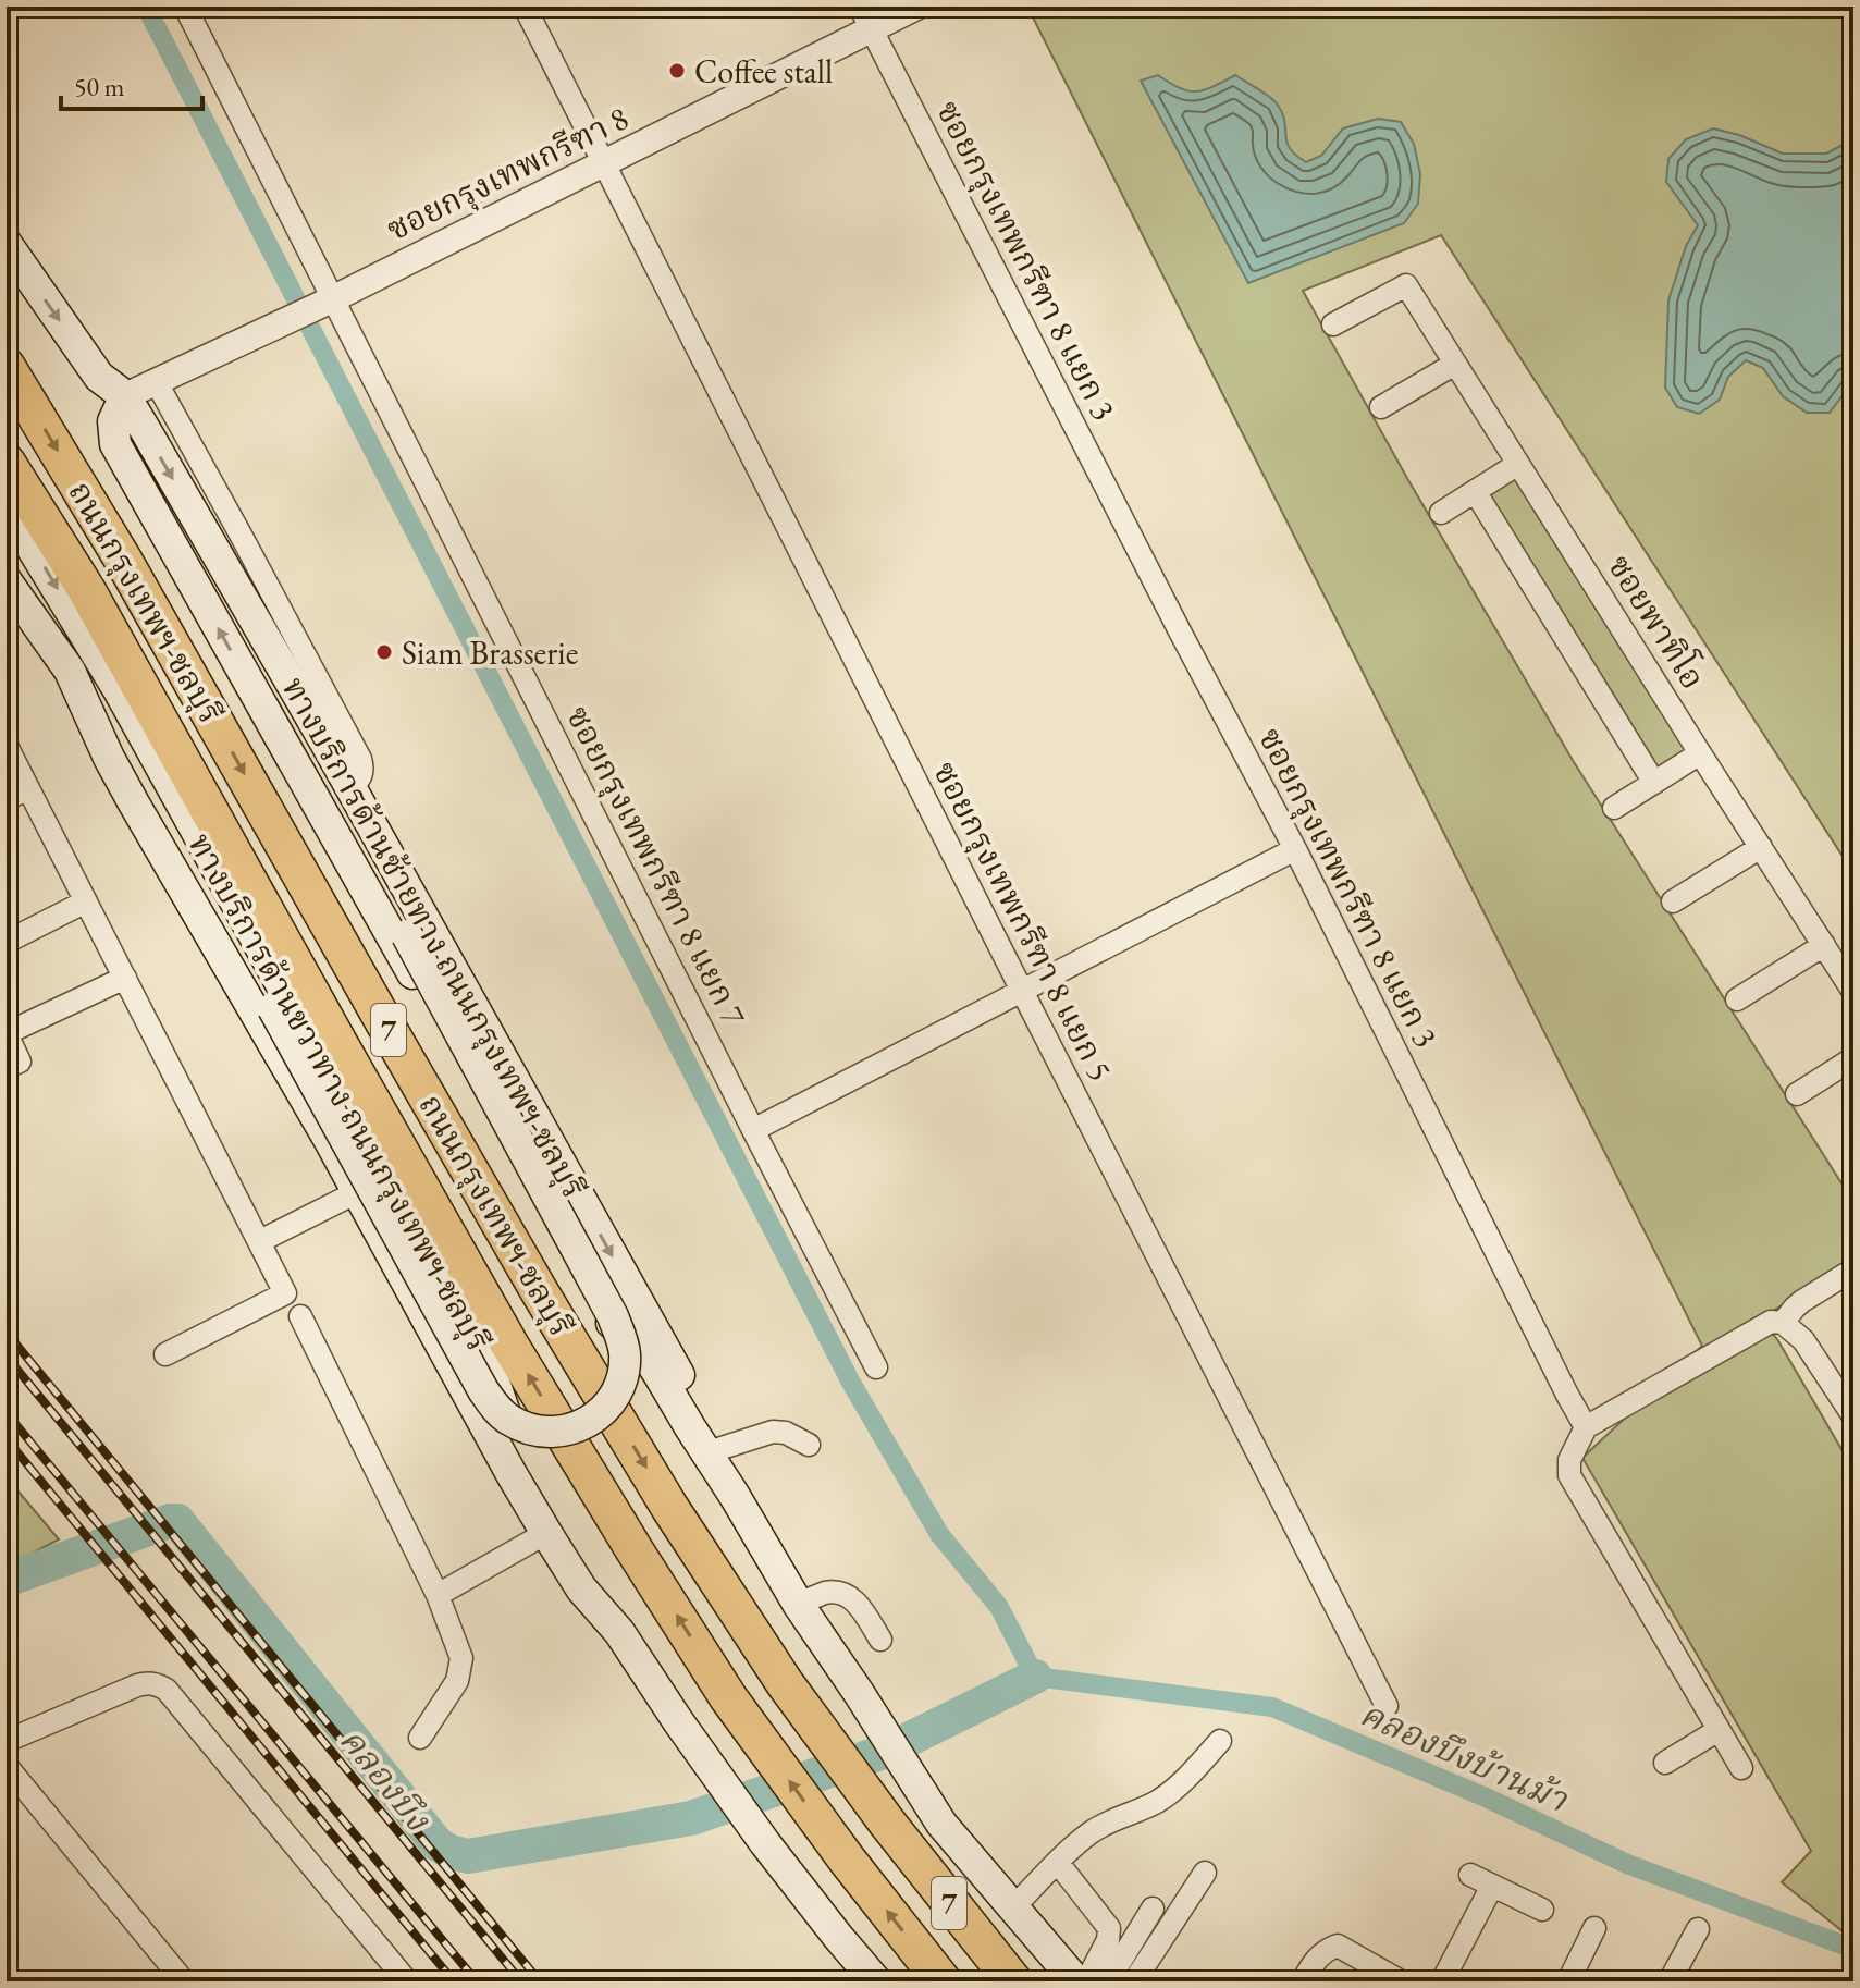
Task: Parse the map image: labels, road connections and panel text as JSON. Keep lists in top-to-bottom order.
{
  "streets": {
    "highway": ["ถนนกรุงเทพฯ-ชลบุรี", "7"],
    "main road": ["ทางบริการด้านซ้ายทาง ถนนกรุงเทพฯ-ชลบุรี", "ทางบริการด้านขวาทาง ถนนกรุงเทพฯ-ชลบุรี"],
    "street": [
      "ซอยกรุงเทพกรีฑา 8",
      "ซอยกรุงเทพกรีฑา 8 แยก 3",
      "ซอยพาทิโอ",
      "ซอยกรุงเทพกรีฑา 8 แยก 7",
      "ซอยกรุงเทพกรีฑา 8 แยก 5"
    ]
  },
  "crossings": [
    ["ซอยกรุงเทพกรีฑา 8", "ซอยกรุงเทพกรีฑา 8 แยก 3"],
    ["ซอยกรุงเทพกรีฑา 8", "ซอยกรุงเทพกรีฑา 8 แยก 7"],
    ["ซอยกรุงเทพกรีฑา 8", "ซอยกรุงเทพกรีฑา 8 แยก 5"],
    ["ซอยกรุงเทพกรีฑา 8", "ทางบริการด้านซ้ายทาง ถนนกรุงเทพฯ-ชลบุรี"]
  ],
  "water": ["คลองบึงบ้านม้า", "คลองบึง"],
  "places": ["Coffee stall", "Siam Brasserie"],
  "scale_bar": "50 m"
}
